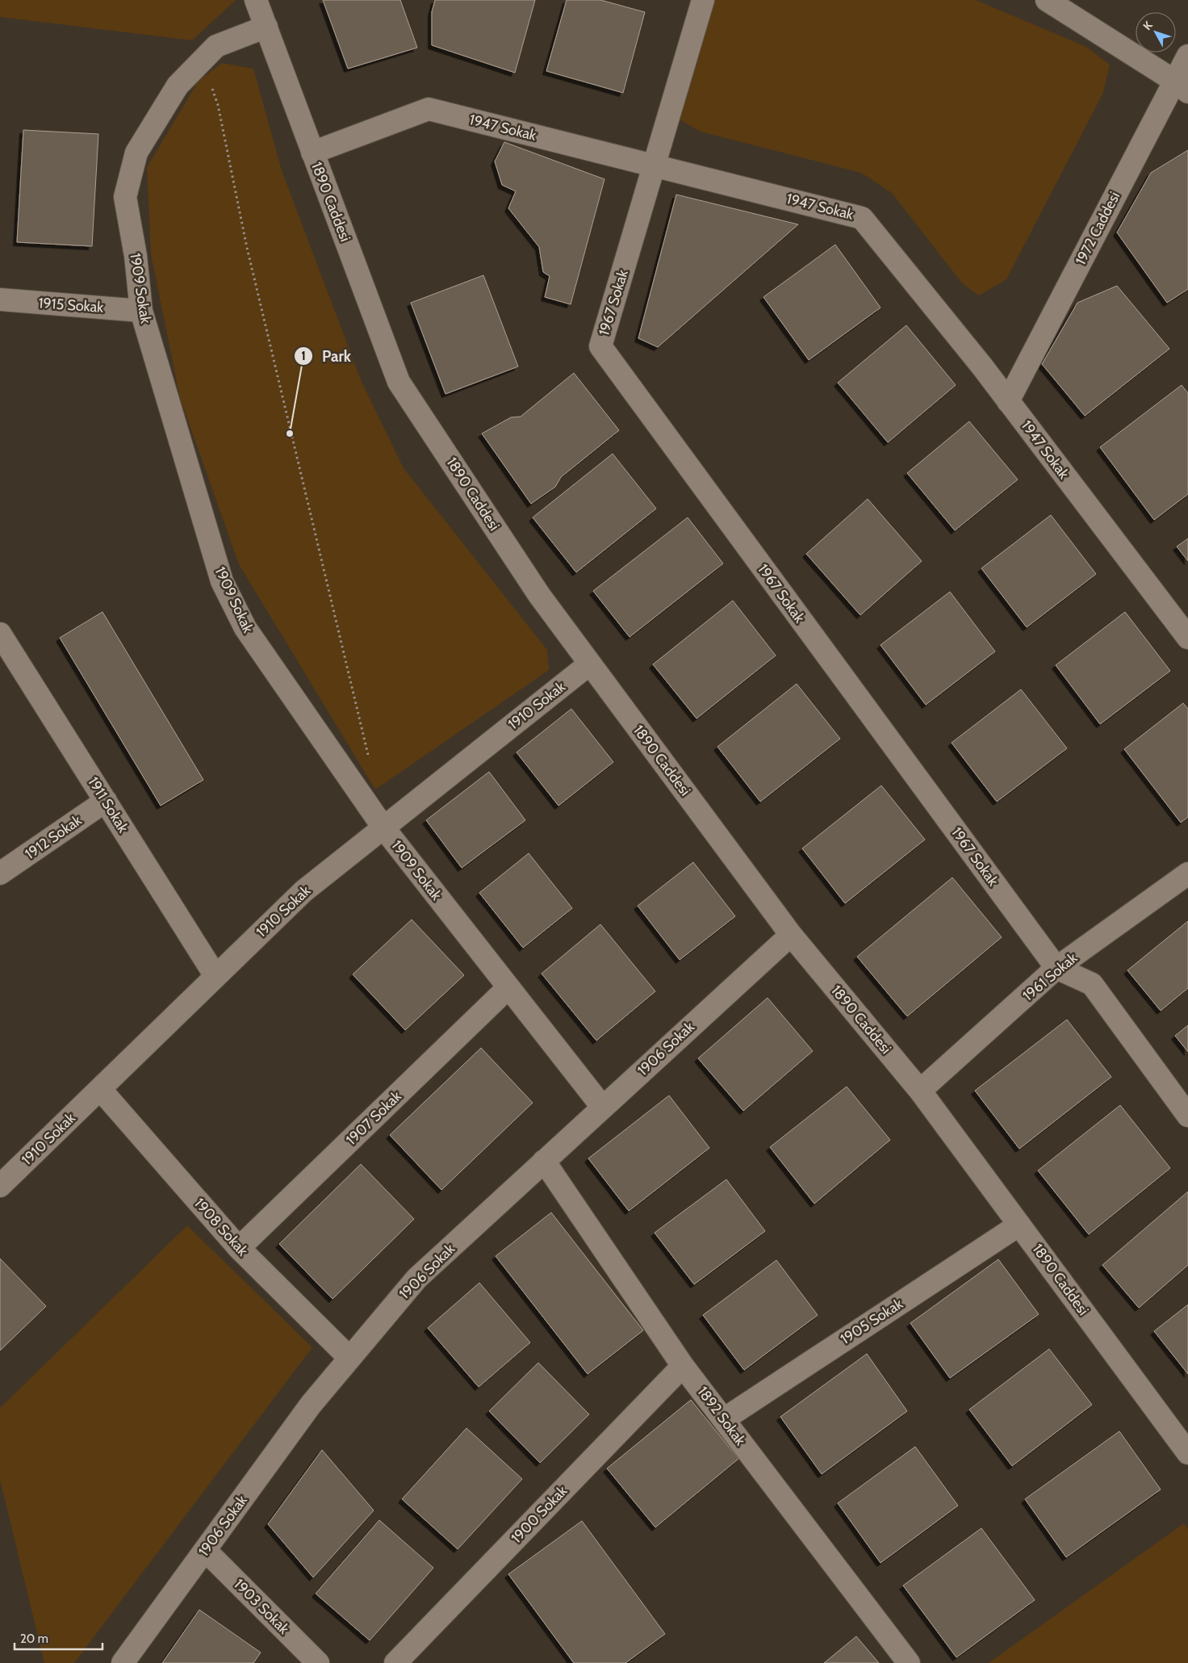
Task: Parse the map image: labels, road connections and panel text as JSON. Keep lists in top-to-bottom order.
{
  "streets": {
    "street": [
      "1947 Sokak",
      "1890 Caddesi",
      "1972 Caddesi",
      "1909 Sokak",
      "1967 Sokak",
      "1915 Sokak",
      "1910 Sokak",
      "1911 Sokak",
      "1912 Sokak",
      "1961 Sokak",
      "1906 Sokak",
      "1907 Sokak",
      "1908 Sokak",
      "1905 Sokak",
      "1892 Sokak",
      "1900 Sokak",
      "1903 Sokak"
    ]
  },
  "crossings": [
    ["1947 Sokak", "1890 Caddesi"],
    ["1947 Sokak", "1972 Caddesi"],
    ["1947 Sokak", "1967 Sokak"],
    ["1890 Caddesi", "1909 Sokak"],
    ["1890 Caddesi", "1910 Sokak"],
    ["1890 Caddesi", "1961 Sokak"],
    ["1890 Caddesi", "1906 Sokak"],
    ["1890 Caddesi", "1905 Sokak"],
    ["1909 Sokak", "1915 Sokak"],
    ["1909 Sokak", "1910 Sokak"],
    ["1909 Sokak", "1906 Sokak"],
    ["1909 Sokak", "1907 Sokak"],
    ["1967 Sokak", "1961 Sokak"],
    ["1910 Sokak", "1911 Sokak"],
    ["1910 Sokak", "1908 Sokak"],
    ["1911 Sokak", "1912 Sokak"],
    ["1906 Sokak", "1908 Sokak"],
    ["1906 Sokak", "1892 Sokak"],
    ["1906 Sokak", "1903 Sokak"],
    ["1907 Sokak", "1908 Sokak"],
    ["1905 Sokak", "1892 Sokak"],
    ["1892 Sokak", "1900 Sokak"]
  ],
  "places": ["Park"],
  "scale_bar": "20 m",
  "north": "top left"
}
